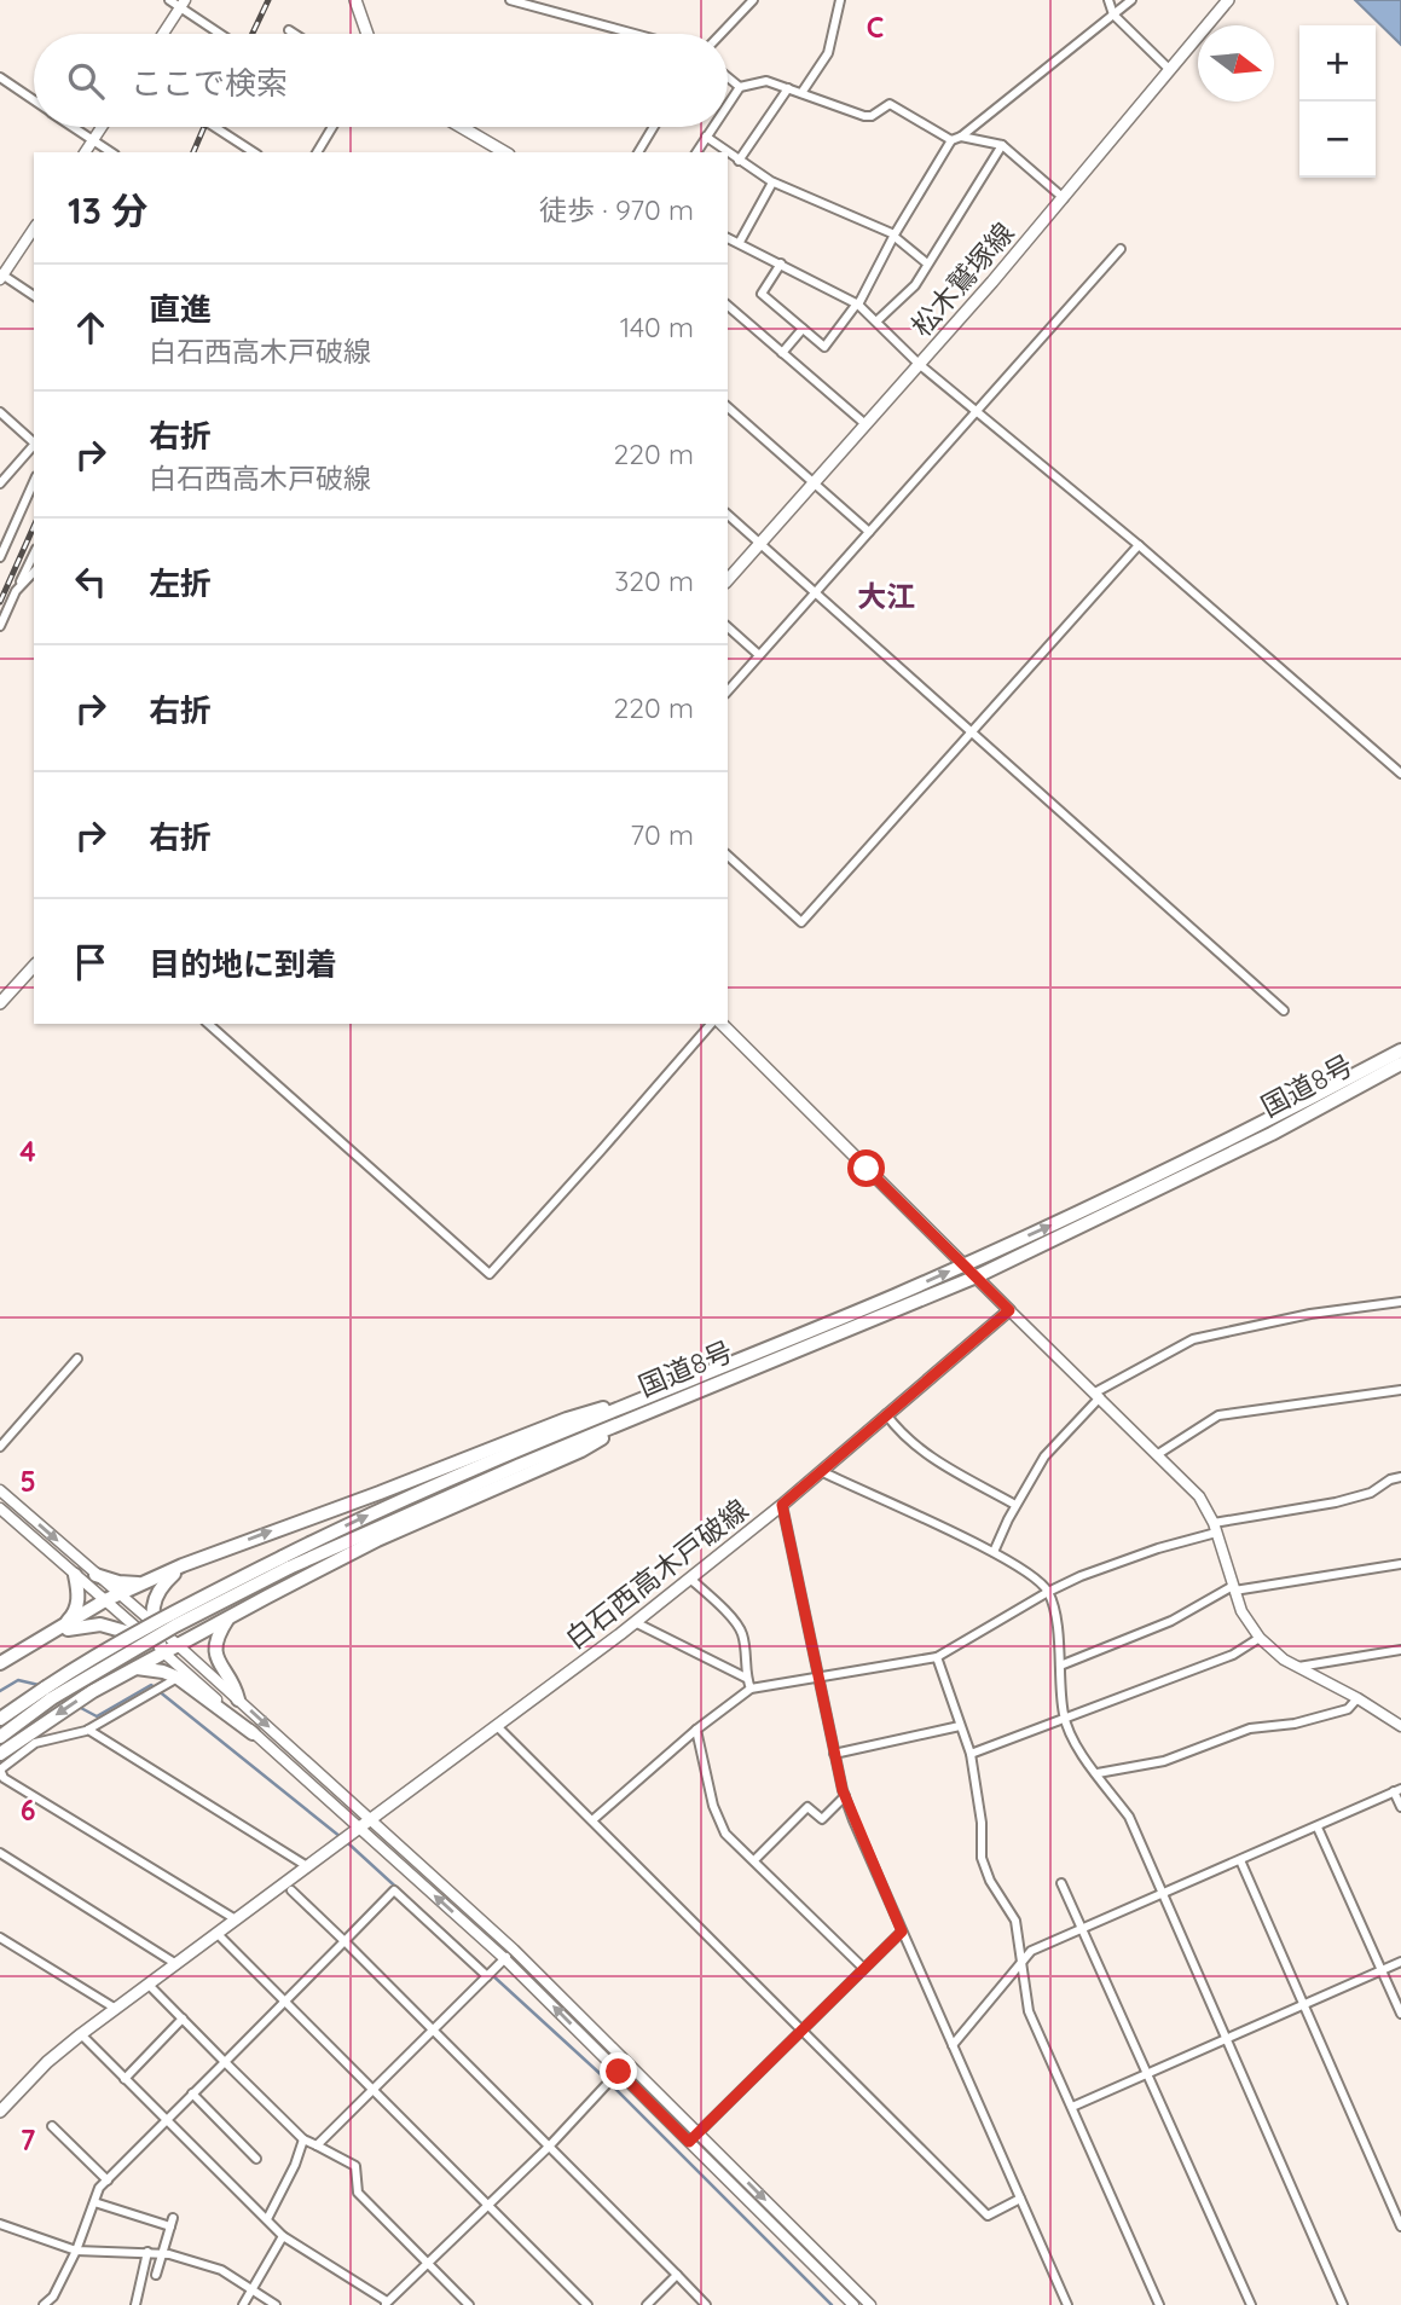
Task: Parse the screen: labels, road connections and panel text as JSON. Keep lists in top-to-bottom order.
{
  "streets": {
    "highway": ["国道8号"],
    "main road": ["松木鷲塚線", "白石西高木戸破線"]
  },
  "districts": ["大江"],
  "north": "right",
  "page": {
    "map_buttons": ["+", "−"],
    "search": "ここで検索",
    "heading": ["13 分", "徒歩 · 970 m"],
    "list": [
      ["直進", "白石西高木戸破線", "140 m"],
      ["右折", "白石西高木戸破線", "220 m"],
      ["左折", "320 m"],
      ["右折", "220 m"],
      ["右折", "70 m"],
      "目的地に到着"
    ]
  },
  "grid": {
    "columns": ["C"],
    "rows": [
      "4",
      "5",
      "6",
      "7"
    ]
  }
}
